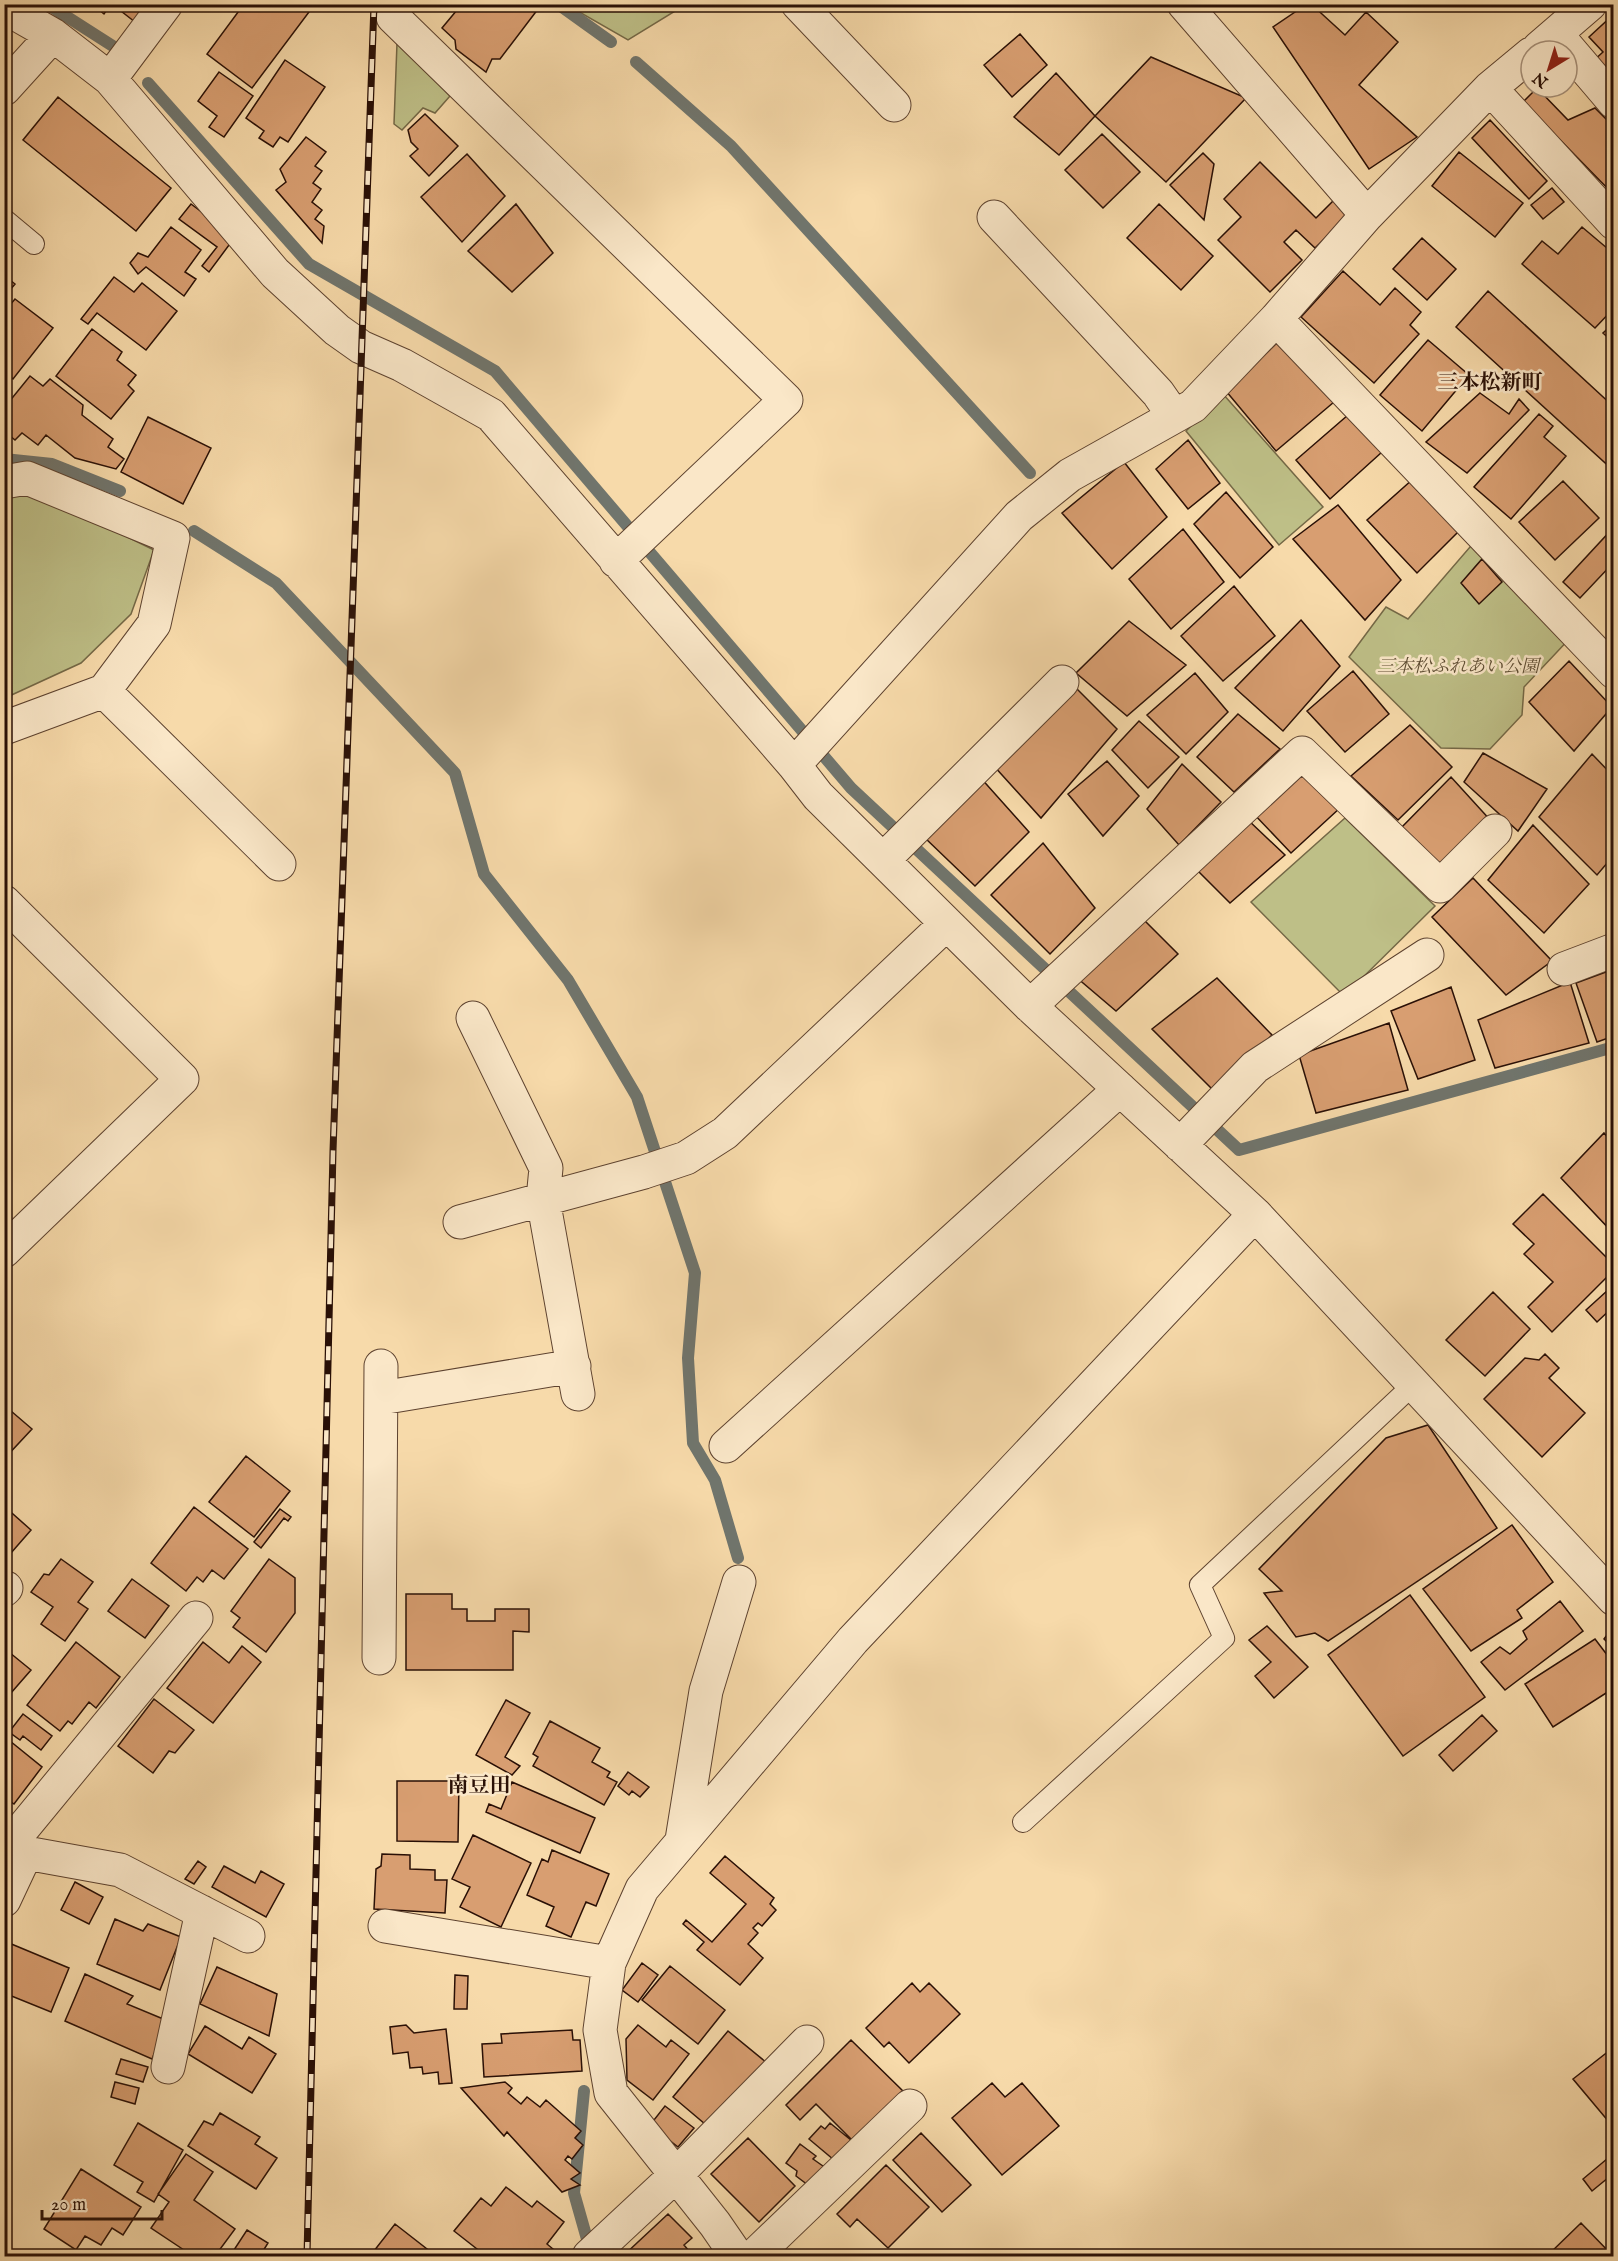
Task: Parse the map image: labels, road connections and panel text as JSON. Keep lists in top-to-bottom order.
{
  "districts": ["三本松新町", "南豆田"],
  "parks": ["三本松ふれあい公園"],
  "scale_bar": "20 m",
  "north": "bottom left"
}
